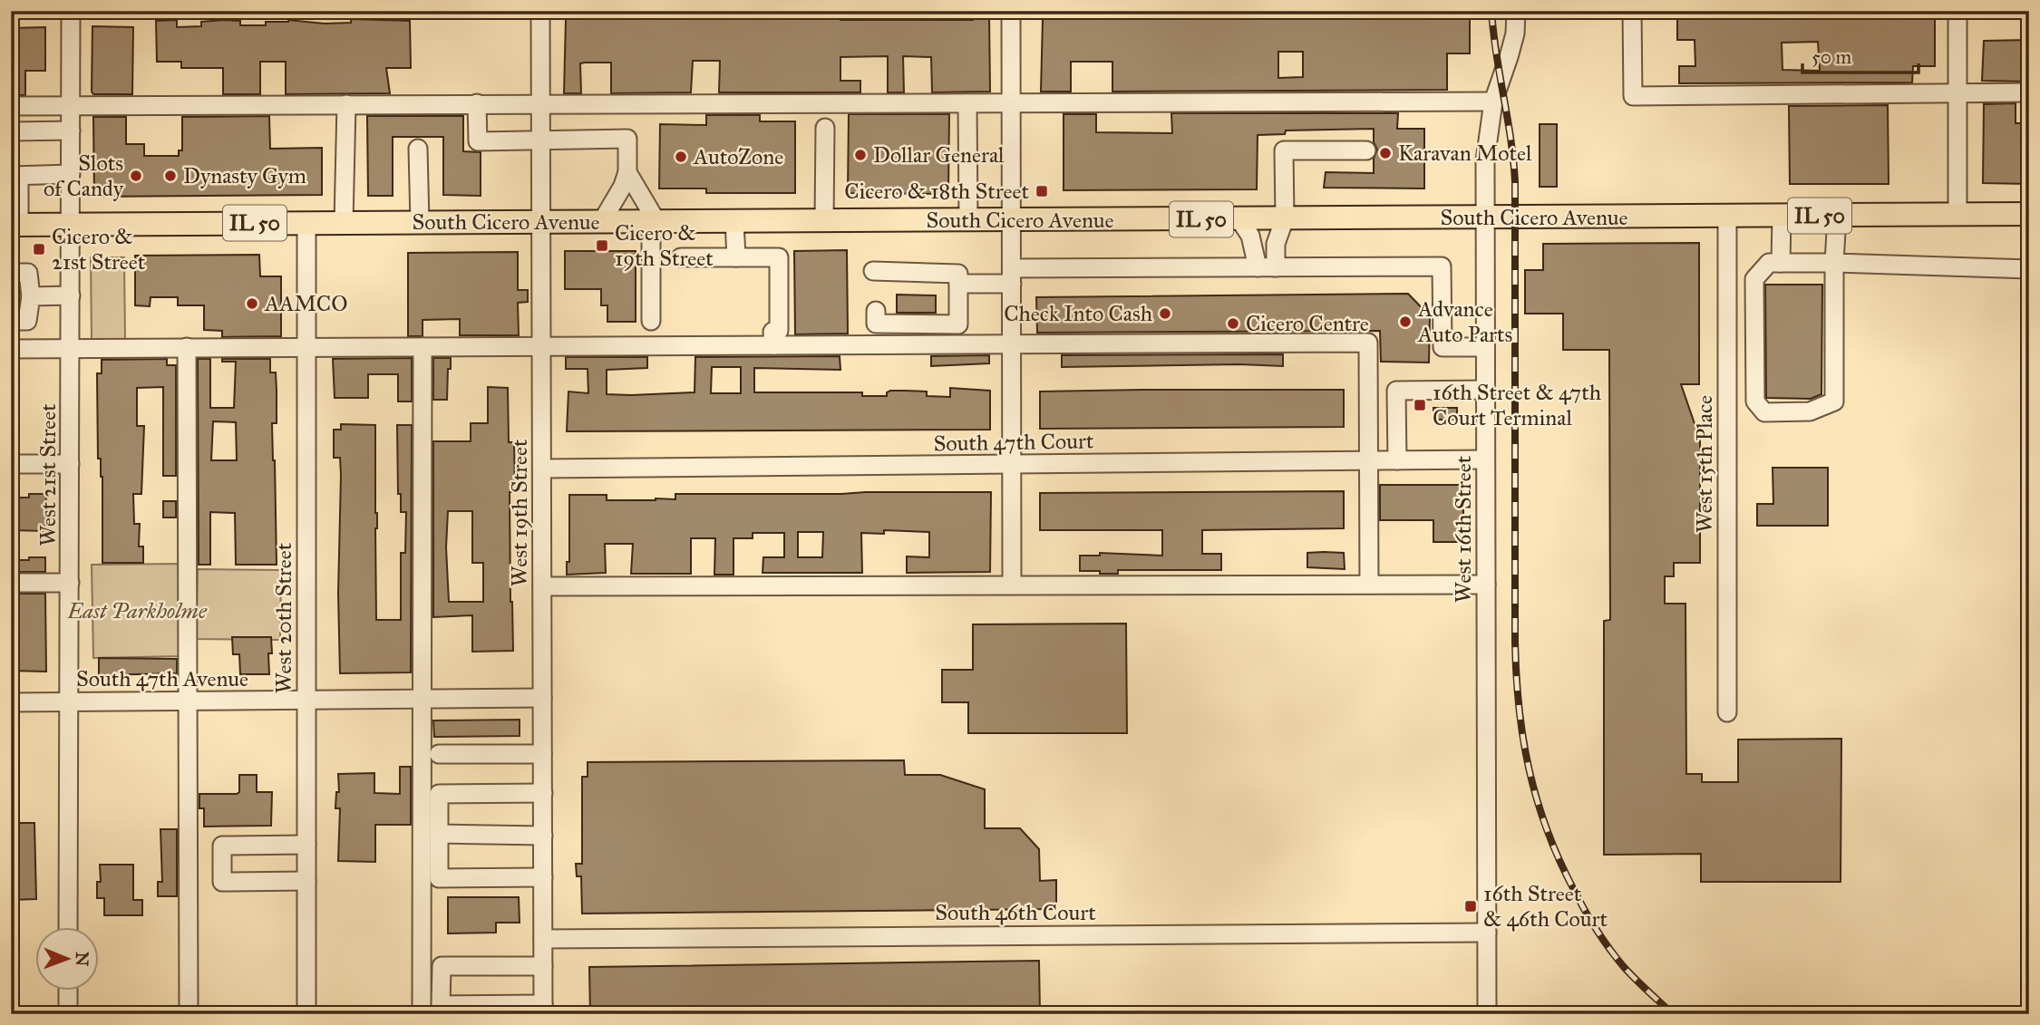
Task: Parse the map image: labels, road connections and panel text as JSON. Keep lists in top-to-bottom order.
{
  "streets": {
    "main road": ["IL 50", "South Cicero Avenue"],
    "street": [
      "South 47th Court",
      "West 15th Place",
      "West 21st Street",
      "West 19th Street",
      "West 16th Street",
      "West 20th Street",
      "South 47th Avenue",
      "South 46th Court"
    ]
  },
  "crossings": [
    ["South Cicero Avenue", "West 15th Place"],
    ["South Cicero Avenue", "West 21st Street"],
    ["South Cicero Avenue", "West 19th Street"],
    ["South Cicero Avenue", "West 16th Street"],
    ["South Cicero Avenue", "West 20th Street"],
    ["South 47th Court", "West 19th Street"],
    ["South 47th Court", "West 16th Street"],
    ["West 21st Street", "South 47th Avenue"],
    ["West 19th Street", "South 47th Avenue"],
    ["West 19th Street", "South 46th Court"],
    ["West 16th Street", "South 46th Court"],
    ["West 20th Street", "South 47th Avenue"]
  ],
  "parks": ["East Parkholme"],
  "places": {
    "other": [
      "Karavan Motel",
      "Dollar General",
      "AutoZone",
      "Slots of Candy",
      "Dynasty Gym",
      "AAMCO",
      "Check Into Cash",
      "Advance Auto Parts",
      "Cicero Centre"
    ],
    "transit": [
      "Cicero & 18th Street",
      "Cicero & 19th Street",
      "Cicero & 21st Street",
      "16th Street & 47th Court Terminal",
      "16th Street & 46th Court"
    ]
  },
  "scale_bar": "50 m",
  "north": "right"
}
